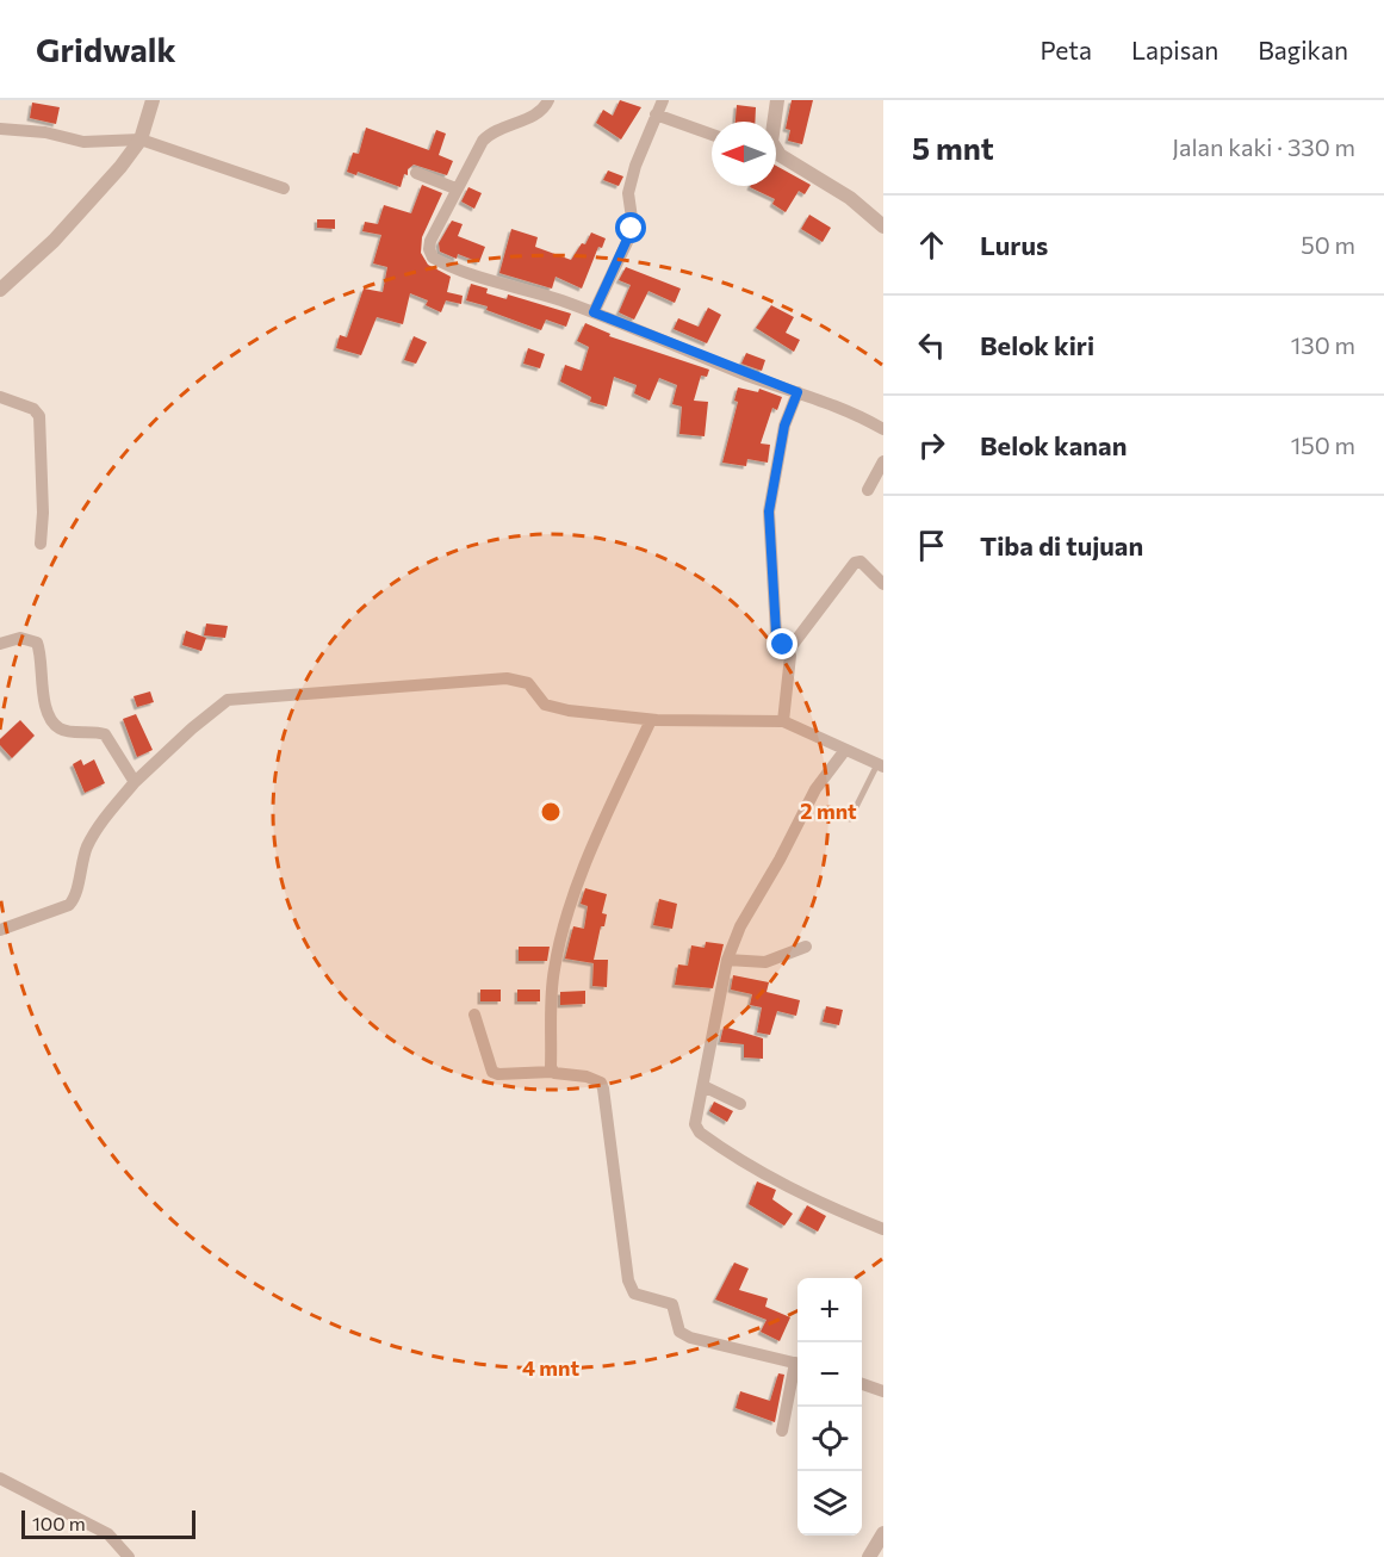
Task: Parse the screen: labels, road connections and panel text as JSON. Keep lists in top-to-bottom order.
{
  "scale_bar": "100 m",
  "north": "left",
  "page": {
    "header": "Gridwalk",
    "nav": ["Peta", "Lapisan", "Bagikan"],
    "heading": ["5 mnt", "Jalan kaki · 330 m"],
    "list": [
      ["Lurus", "50 m"],
      ["Belok kiri", "130 m"],
      ["Belok kanan", "150 m"],
      "Tiba di tujuan"
    ],
    "map_buttons": ["+", "−"],
    "scale": "100 m"
  },
  "rings": ["2 mnt", "4 mnt"]
}
